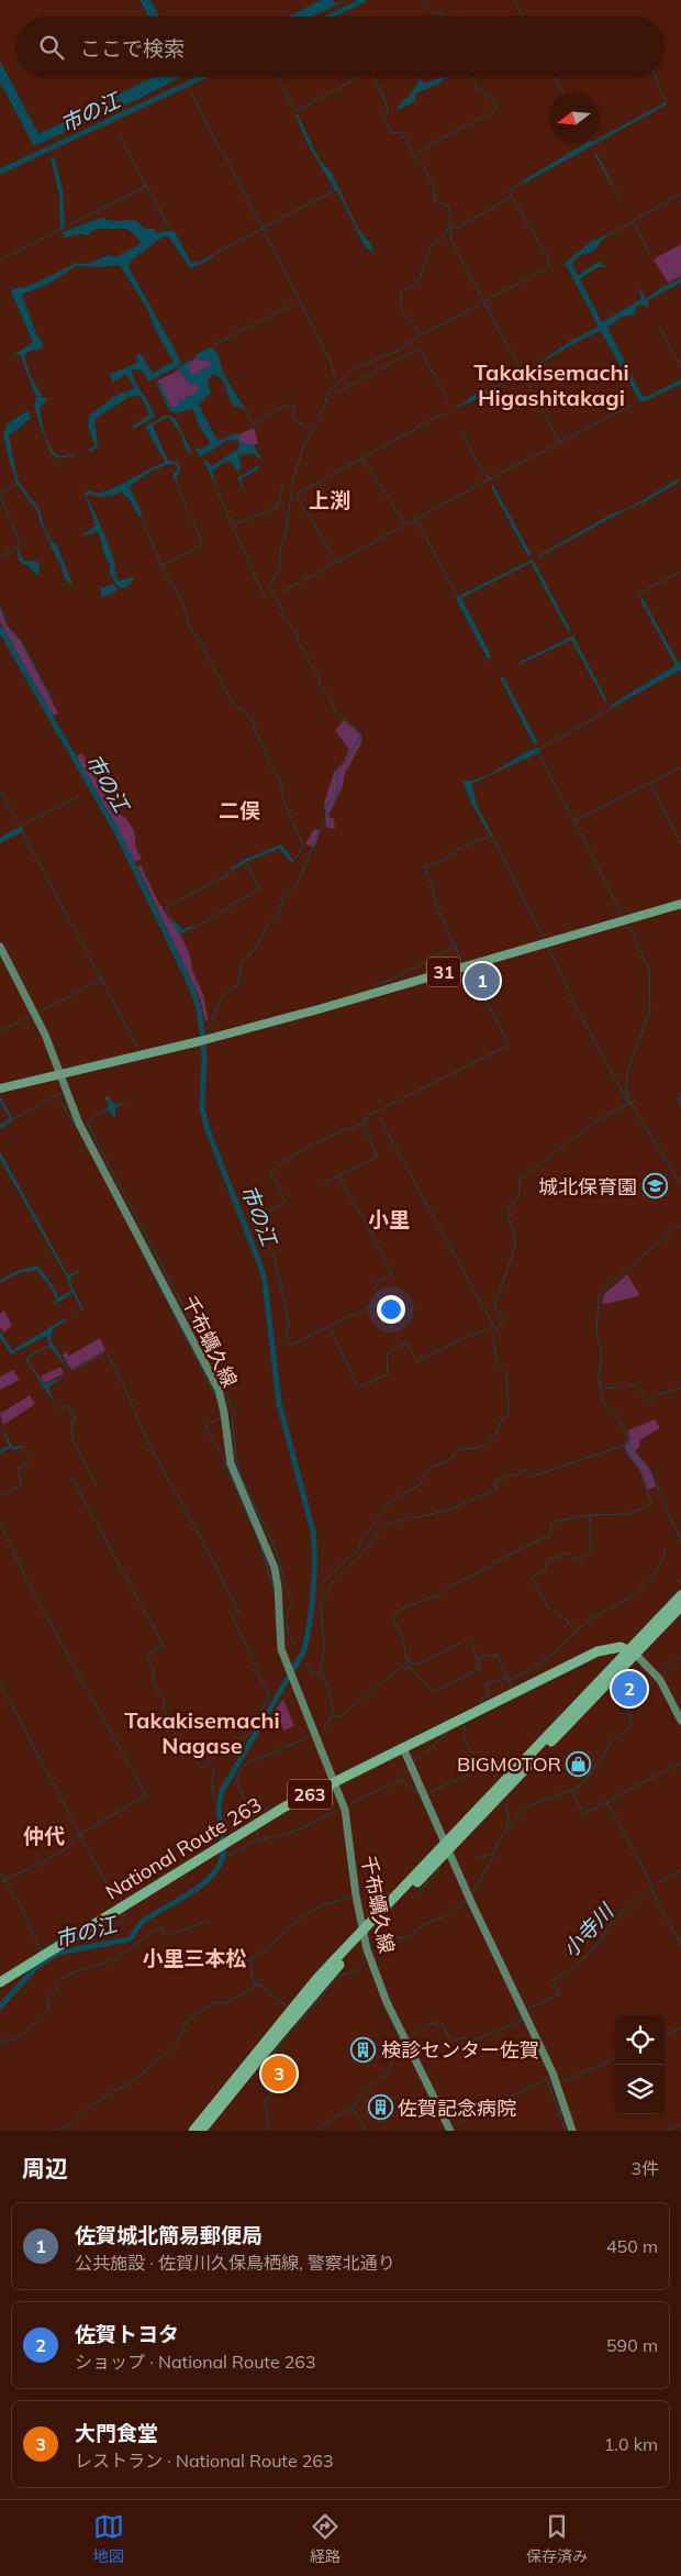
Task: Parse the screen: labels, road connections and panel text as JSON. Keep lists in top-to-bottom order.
{
  "streets": {
    "highway": ["263", "National Route 263"],
    "main road": ["31"],
    "street": ["千布蠣久線"]
  },
  "crossings": [
    ["31", "千布蠣久線"],
    ["千布蠣久線", "National Route 263"]
  ],
  "districts": [
    "Takakisemachi Higashitakagi",
    "上渕",
    "二俣",
    "小里",
    "Takakisemachi Nagase",
    "仲代",
    "小里三本松"
  ],
  "water": ["市の江", "小寺川"],
  "places": {
    "school or university": ["城北保育園"],
    "shop": ["BIGMOTOR"],
    "building": ["検診センター佐賀", "佐賀記念病院"]
  },
  "north": "left",
  "page": {
    "search": "ここで検索",
    "pins": ["1", "2", "3"],
    "heading": ["周辺", "3件"],
    "list": [
      {
        "mark": "1",
        "name": "佐賀城北簡易郵便局",
        "note": "公共施設 · 佐賀川久保鳥栖線, 警察北通り",
        "value": "450 m"
      },
      {
        "mark": "2",
        "name": "佐賀トヨタ",
        "note": "ショップ · National Route 263",
        "value": "590 m"
      },
      {
        "mark": "3",
        "name": "大門食堂",
        "note": "レストラン · National Route 263",
        "value": "1.0 km"
      }
    ],
    "nav": ["地図", "経路", "保存済み"]
  }
}
